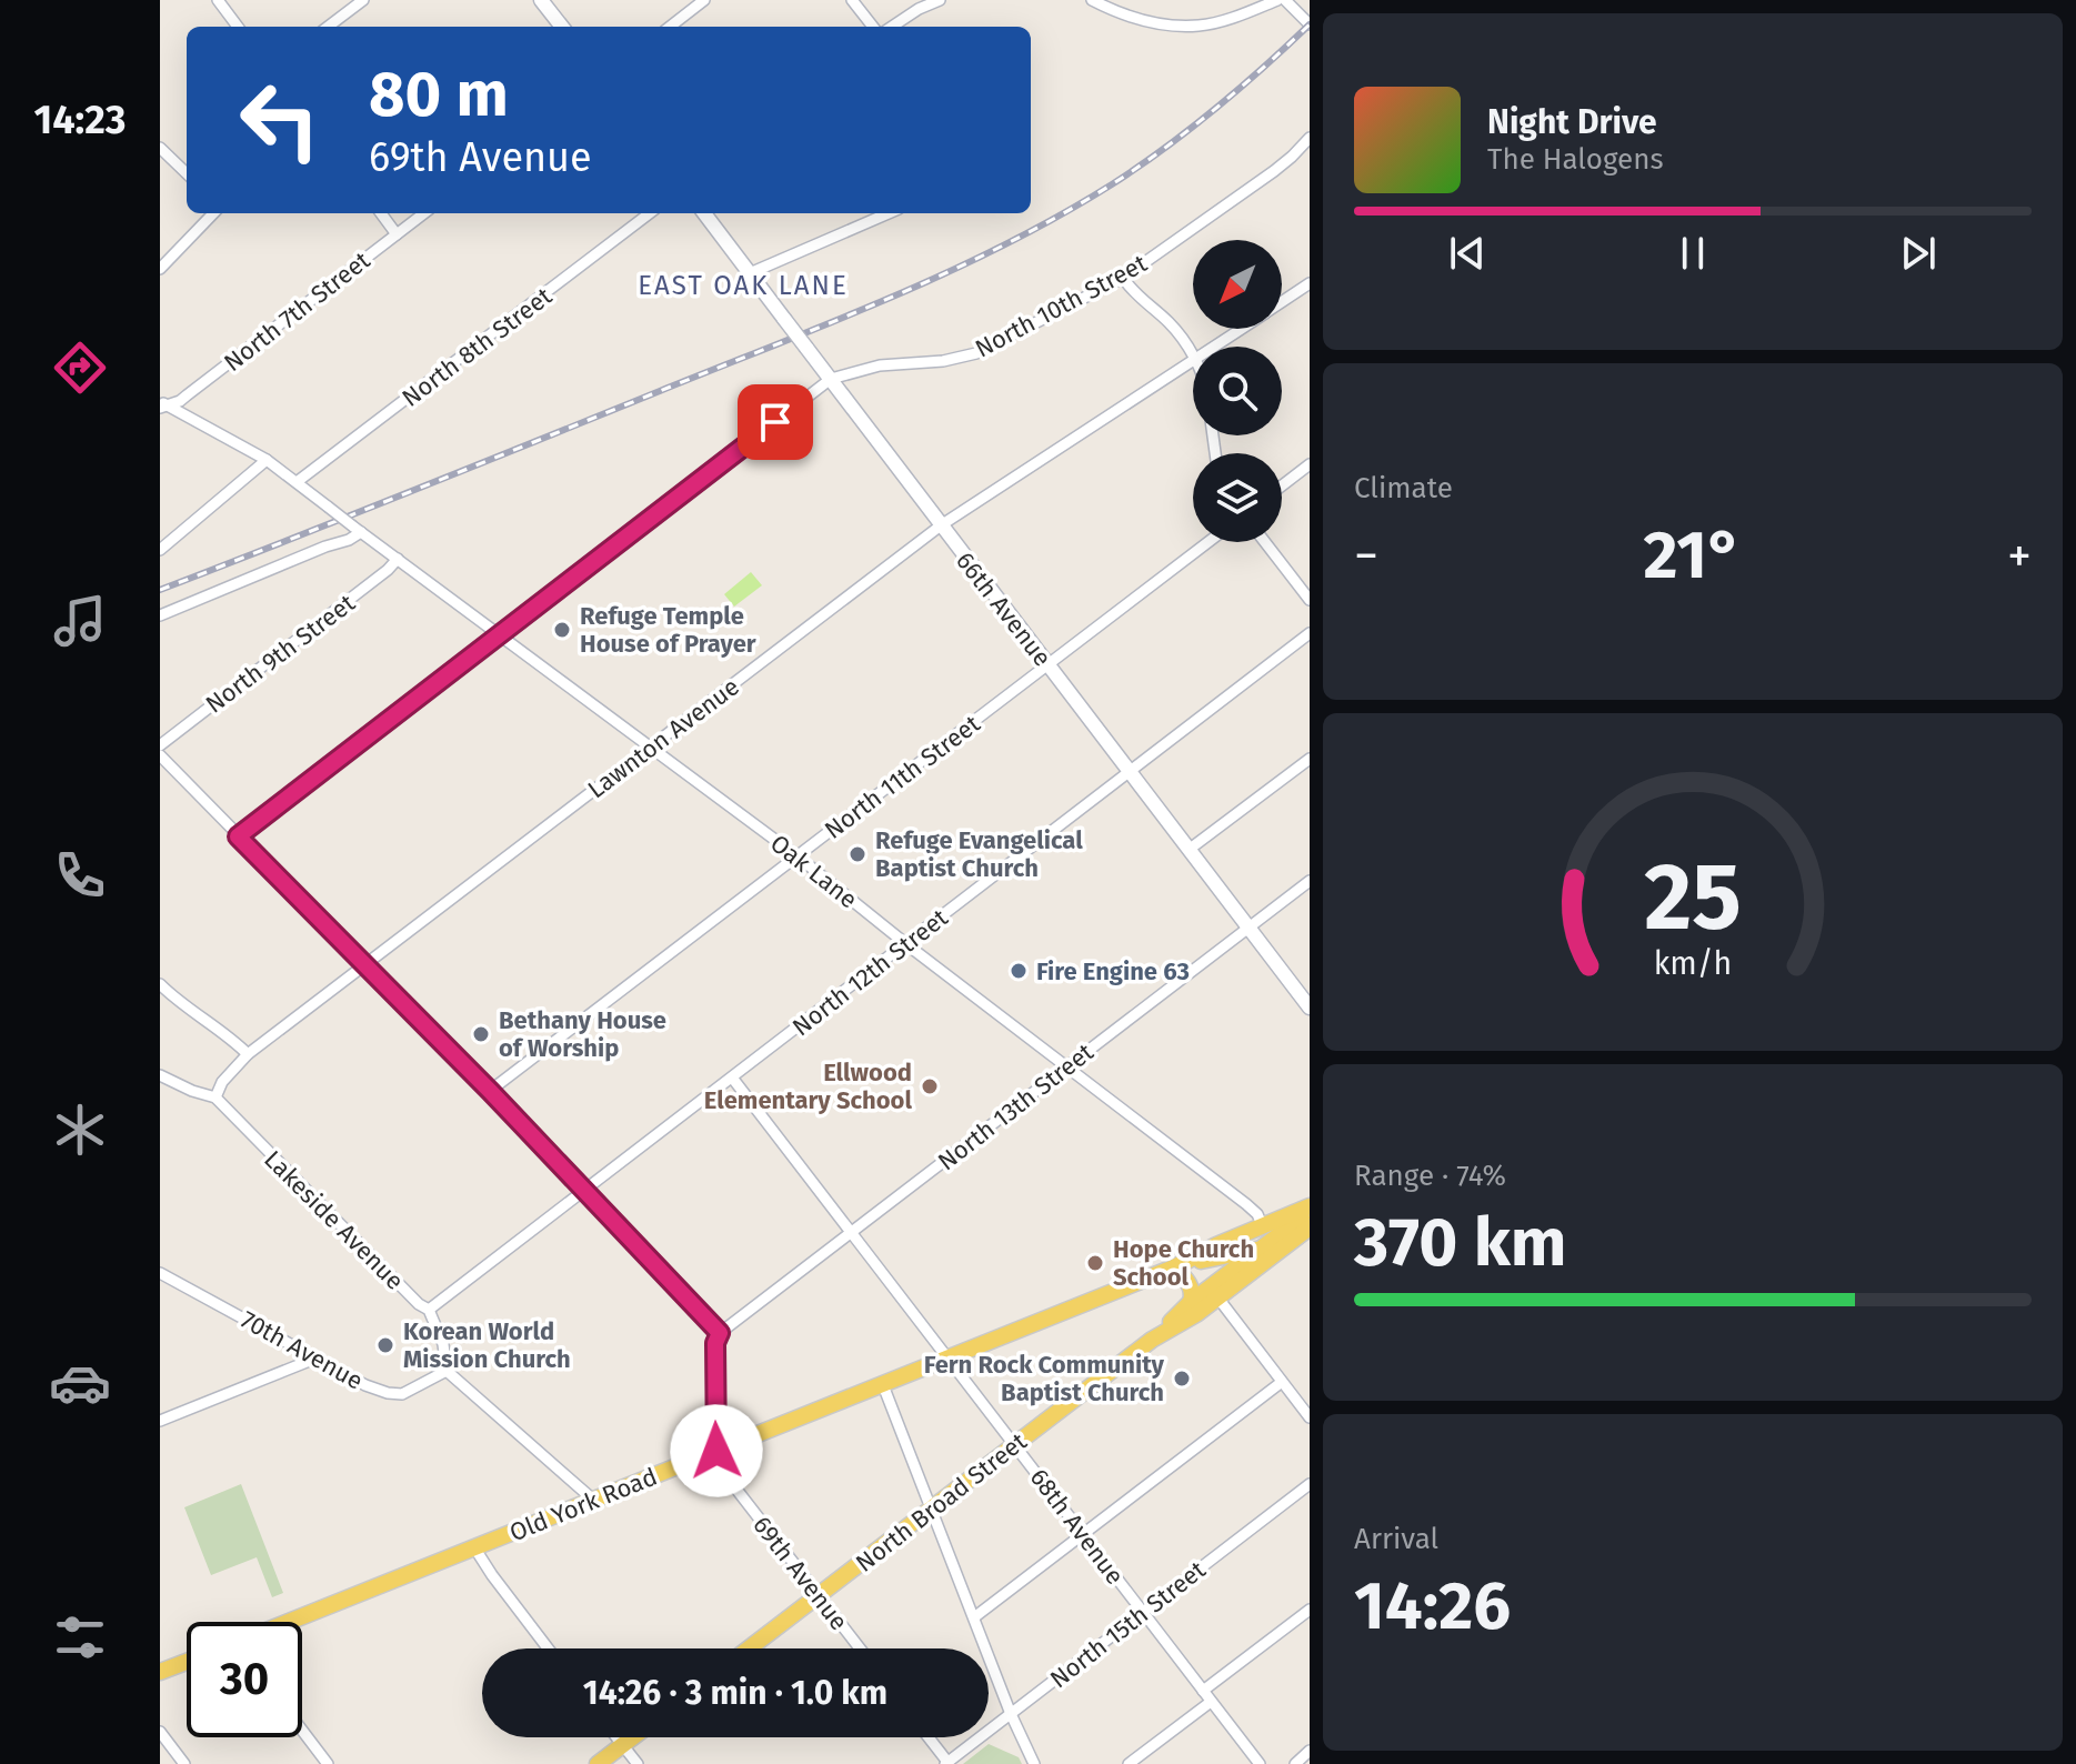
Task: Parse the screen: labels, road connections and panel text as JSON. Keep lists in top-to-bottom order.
{
  "streets": {
    "main road": ["North Broad Street", "Old York Road"],
    "street": [
      "North 10th Street",
      "North 7th Street",
      "North 8th Street",
      "66th Avenue",
      "North 9th Street",
      "Lawnton Avenue",
      "North 11th Street",
      "Oak Lane",
      "North 12th Street",
      "North 13th Street",
      "Lakeside Avenue",
      "70th Avenue",
      "68th Avenue",
      "69th Avenue",
      "North 15th Street"
    ]
  },
  "crossings": [
    ["North 10th Street", "66th Avenue"],
    ["North 10th Street", "Oak Lane"],
    ["North 8th Street", "Oak Lane"],
    ["66th Avenue", "Lawnton Avenue"],
    ["66th Avenue", "North 11th Street"],
    ["66th Avenue", "North 12th Street"],
    ["66th Avenue", "North 13th Street"],
    ["North 9th Street", "Oak Lane"],
    ["Lawnton Avenue", "Oak Lane"],
    ["Lawnton Avenue", "Lakeside Avenue"],
    ["North 11th Street", "Oak Lane"],
    ["Oak Lane", "North 12th Street"],
    ["Oak Lane", "North 13th Street"],
    ["Oak Lane", "Old York Road"],
    ["North 12th Street", "Lakeside Avenue"],
    ["North 12th Street", "68th Avenue"],
    ["North 13th Street", "68th Avenue"],
    ["North 13th Street", "69th Avenue"],
    ["Lakeside Avenue", "70th Avenue"],
    ["North Broad Street", "Old York Road"],
    ["North Broad Street", "68th Avenue"],
    ["North Broad Street", "69th Avenue"],
    ["Old York Road", "68th Avenue"],
    ["Old York Road", "69th Avenue"],
    ["68th Avenue", "North 15th Street"]
  ],
  "districts": ["EAST OAK LANE"],
  "places": [
    "Refuge Temple House of Prayer",
    "Refuge Evangelical Baptist Church",
    "Fire Engine 63",
    "Bethany House of Worship",
    "Ellwood Elementary School",
    "Hope Church School",
    "Korean World Mission Church",
    "Fern Rock Community Baptist Church"
  ],
  "north": "bottom left",
  "page": {
    "tabs": "14:23",
    "turn": ["80 m", "69th Avenue"],
    "song": ["Night Drive", "The Halogens"],
    "tile": [
      "Climate",
      ["Range · 74%", "370 km"],
      ["Arrival", "14:26"]
    ],
    "heat": ["−", "21°", "+"],
    "limit": "30",
    "trip": "14:26 · 3 min · 1.0 km",
    "gauge": ["25", "km/h"]
  }
}
